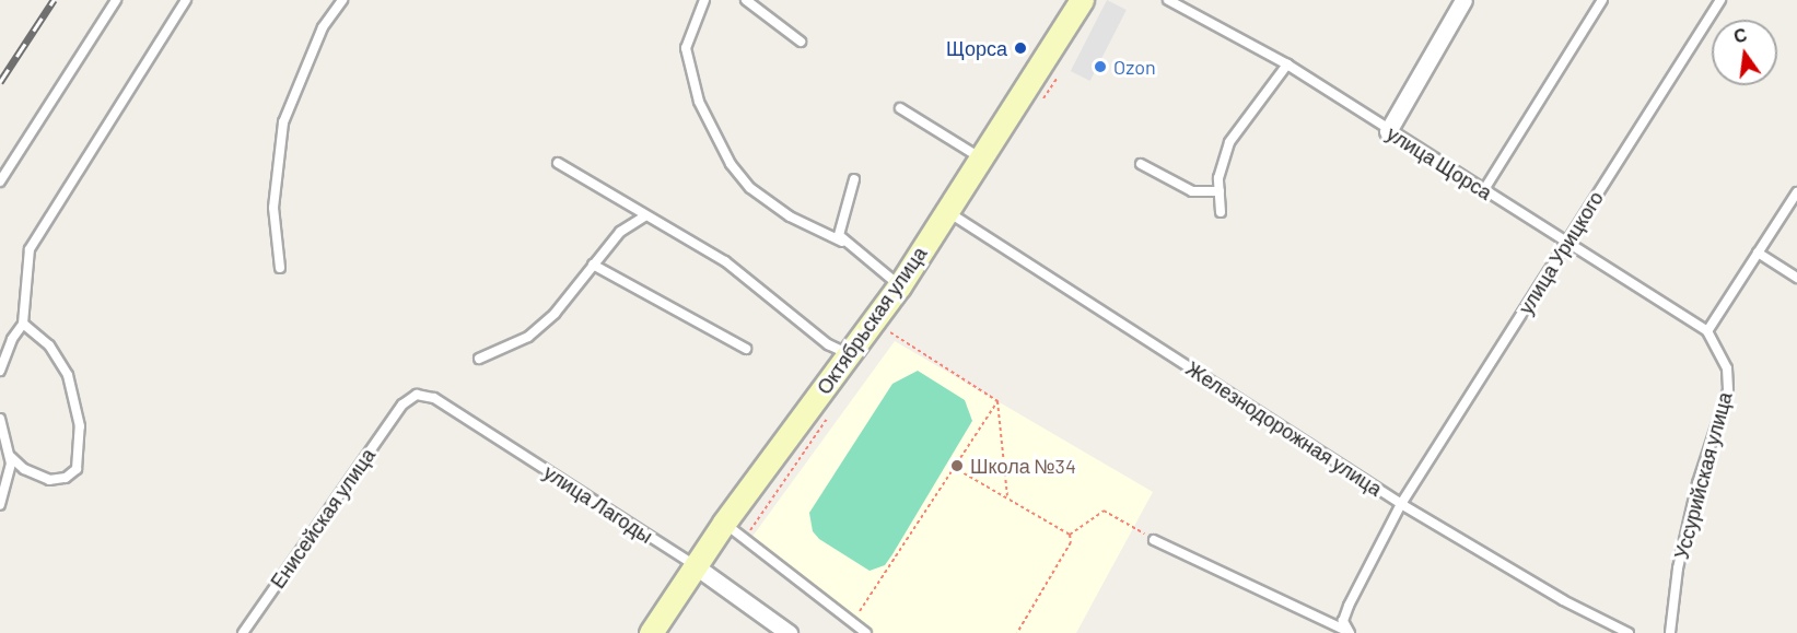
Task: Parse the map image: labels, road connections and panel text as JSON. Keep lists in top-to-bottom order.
{
  "streets": {
    "main road": ["Октябрьская улица"],
    "street": ["улица Лагоды"],
    "lane": [
      "улица Щорса",
      "улица Урицкого",
      "Железнодорожная улица",
      "Уссурийская улица",
      "Енисейская улица"
    ]
  },
  "crossings": [
    ["улица Щорса", "улица Урицкого"],
    ["улица Щорса", "Уссурийская улица"],
    ["улица Урицкого", "Железнодорожная улица"],
    ["Октябрьская улица", "Железнодорожная улица"],
    ["Октябрьская улица", "улица Лагоды"],
    ["улица Лагоды", "Енисейская улица"]
  ],
  "places": ["Щорса", "Ozon", "Школа №34"],
  "north": "top"
}
